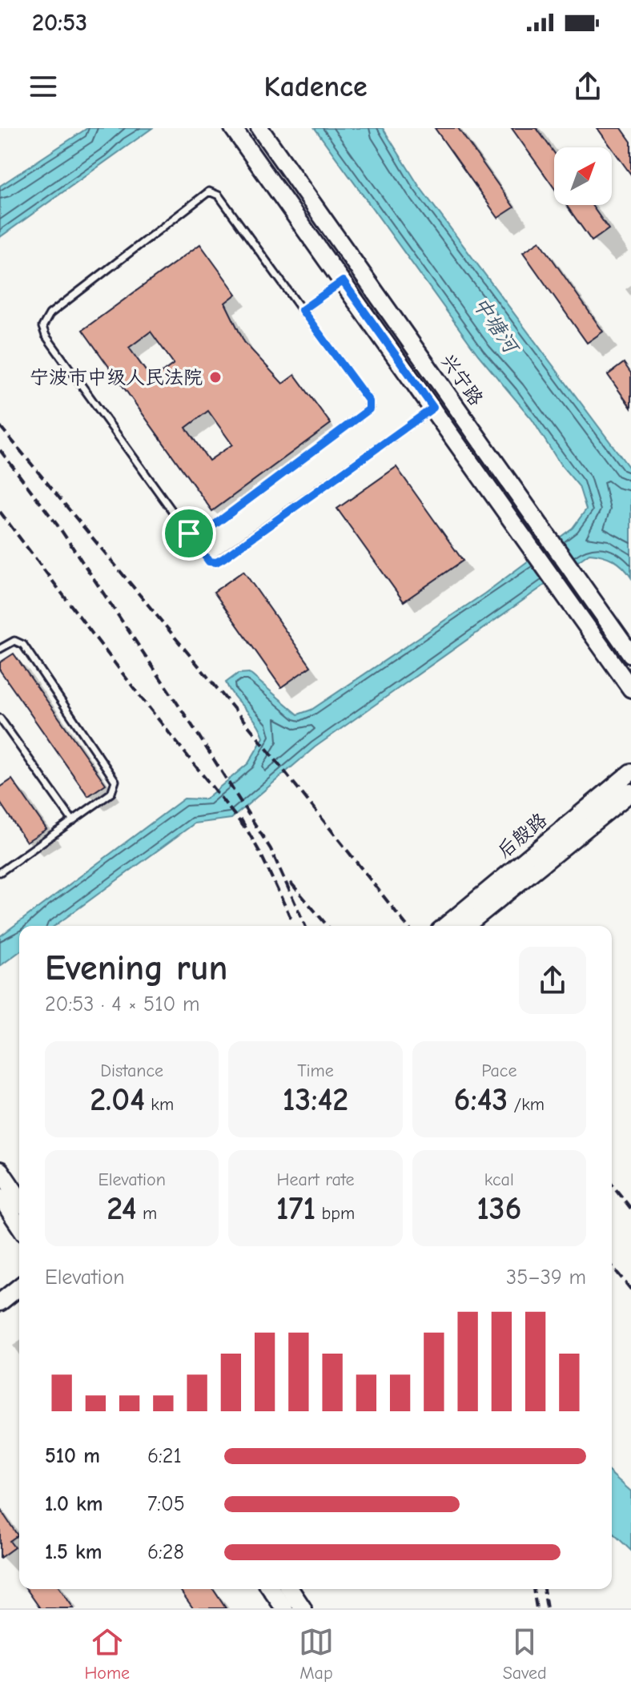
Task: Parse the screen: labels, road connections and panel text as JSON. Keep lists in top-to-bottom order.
{
  "streets": {
    "main road": ["兴宁路", "后殷路"]
  },
  "water": ["中塘河"],
  "places": ["宁波市中级人民法院"],
  "north": "top right",
  "page": {
    "status": "20:53",
    "header": "Kadence",
    "heading": ["Evening run", "20:53 · 4 × 510 m"],
    "stats": [
      ["Distance", "2.04 km"],
      ["Time", "13:42"],
      ["Pace", "6:43 /km"],
      ["Elevation", "24 m"],
      ["Heart rate", "171 bpm"],
      ["kcal", "136"]
    ],
    "chart": ["Elevation", "35–39 m"],
    "list": [
      {
        "name": "510 m",
        "note": "6:21"
      },
      {
        "name": "1.0 km",
        "note": "7:05"
      },
      {
        "name": "1.5 km",
        "note": "6:28"
      }
    ],
    "tabs": ["Home", "Map", "Saved"]
  }
}
